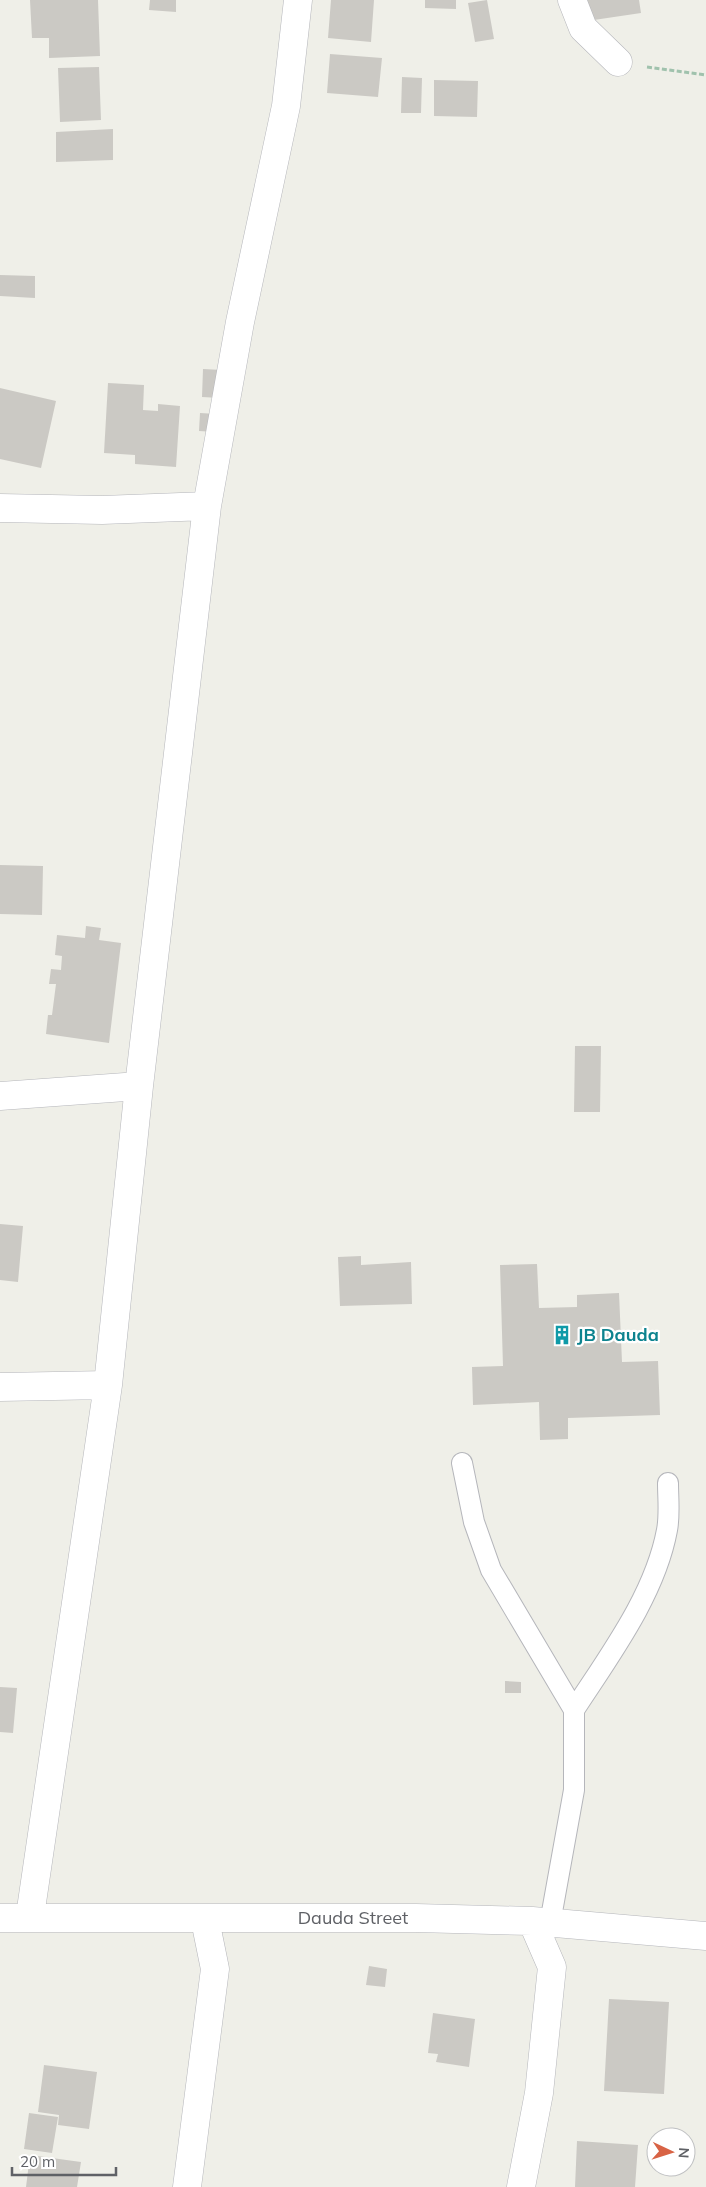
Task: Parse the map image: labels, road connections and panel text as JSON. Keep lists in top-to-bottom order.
{
  "streets": {
    "street": ["Dauda Street"]
  },
  "places": {
    "building": ["JB Dauda"]
  },
  "scale_bar": "20 m",
  "north": "right"
}
